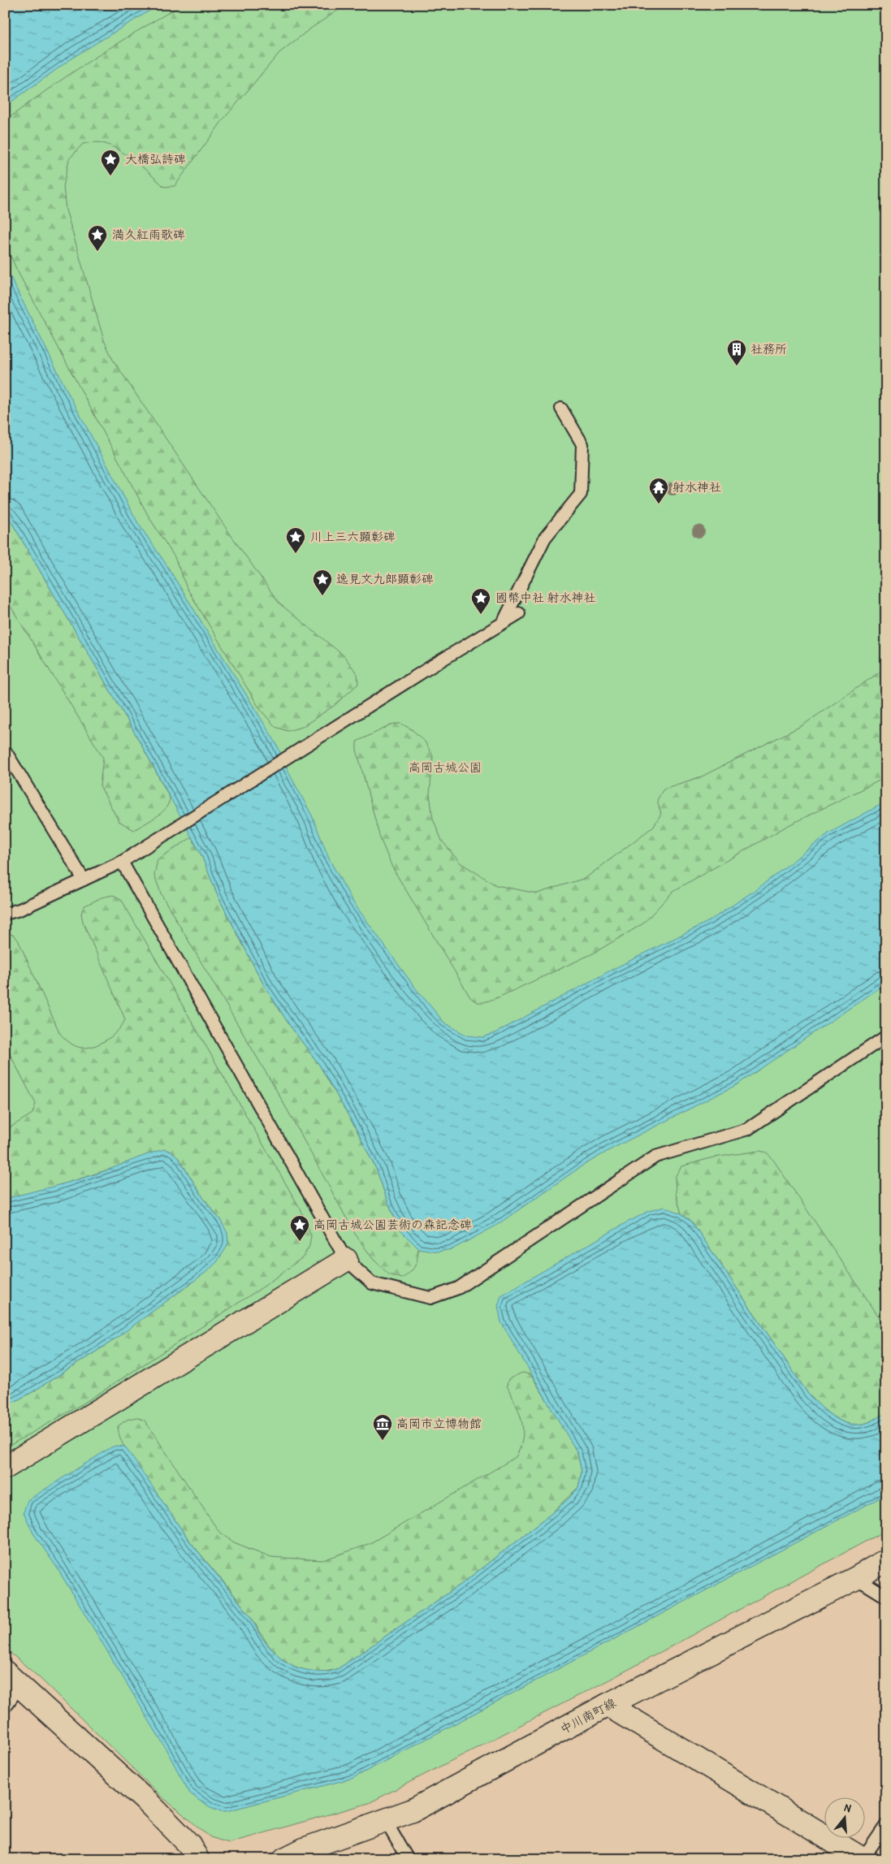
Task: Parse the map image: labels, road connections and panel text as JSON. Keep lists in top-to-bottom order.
{
  "streets": {
    "street": ["中川南町線"]
  },
  "parks": ["高岡古城公園"],
  "places": {
    "place": [
      "大橋弘詩碑",
      "満久紅雨歌碑",
      "川上三六顕彰碑",
      "逸見文九郎顕彰碑",
      "國幣中社 射水神社",
      "高岡古城公園芸術の森記念碑"
    ],
    "building": ["社務所"],
    "temple": ["射水神社"],
    "museum": ["高岡市立博物館"]
  },
  "north": "top"
}
